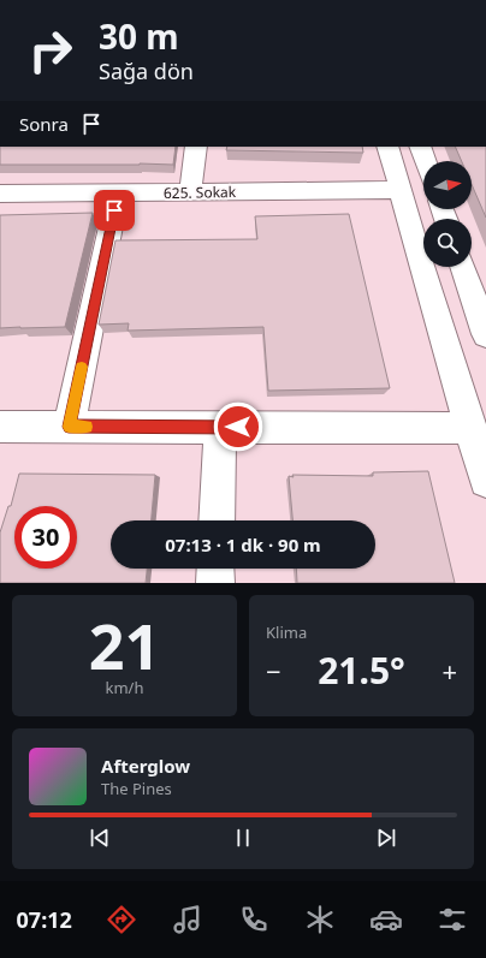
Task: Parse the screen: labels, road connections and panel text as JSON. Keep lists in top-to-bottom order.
{
  "streets": {
    "street": ["625. Sokak"]
  },
  "north": "right",
  "page": {
    "turn": ["30 m", "Sağa dön"],
    "then": "Sonra",
    "limit": "30",
    "trip": "07:13 · 1 dk · 90 m",
    "tile": [
      ["21", "km/h"],
      "Klima"
    ],
    "heat": ["−", "21.5°", "+"],
    "song": ["Afterglow", "The Pines"],
    "tabs": "07:12"
  }
}
